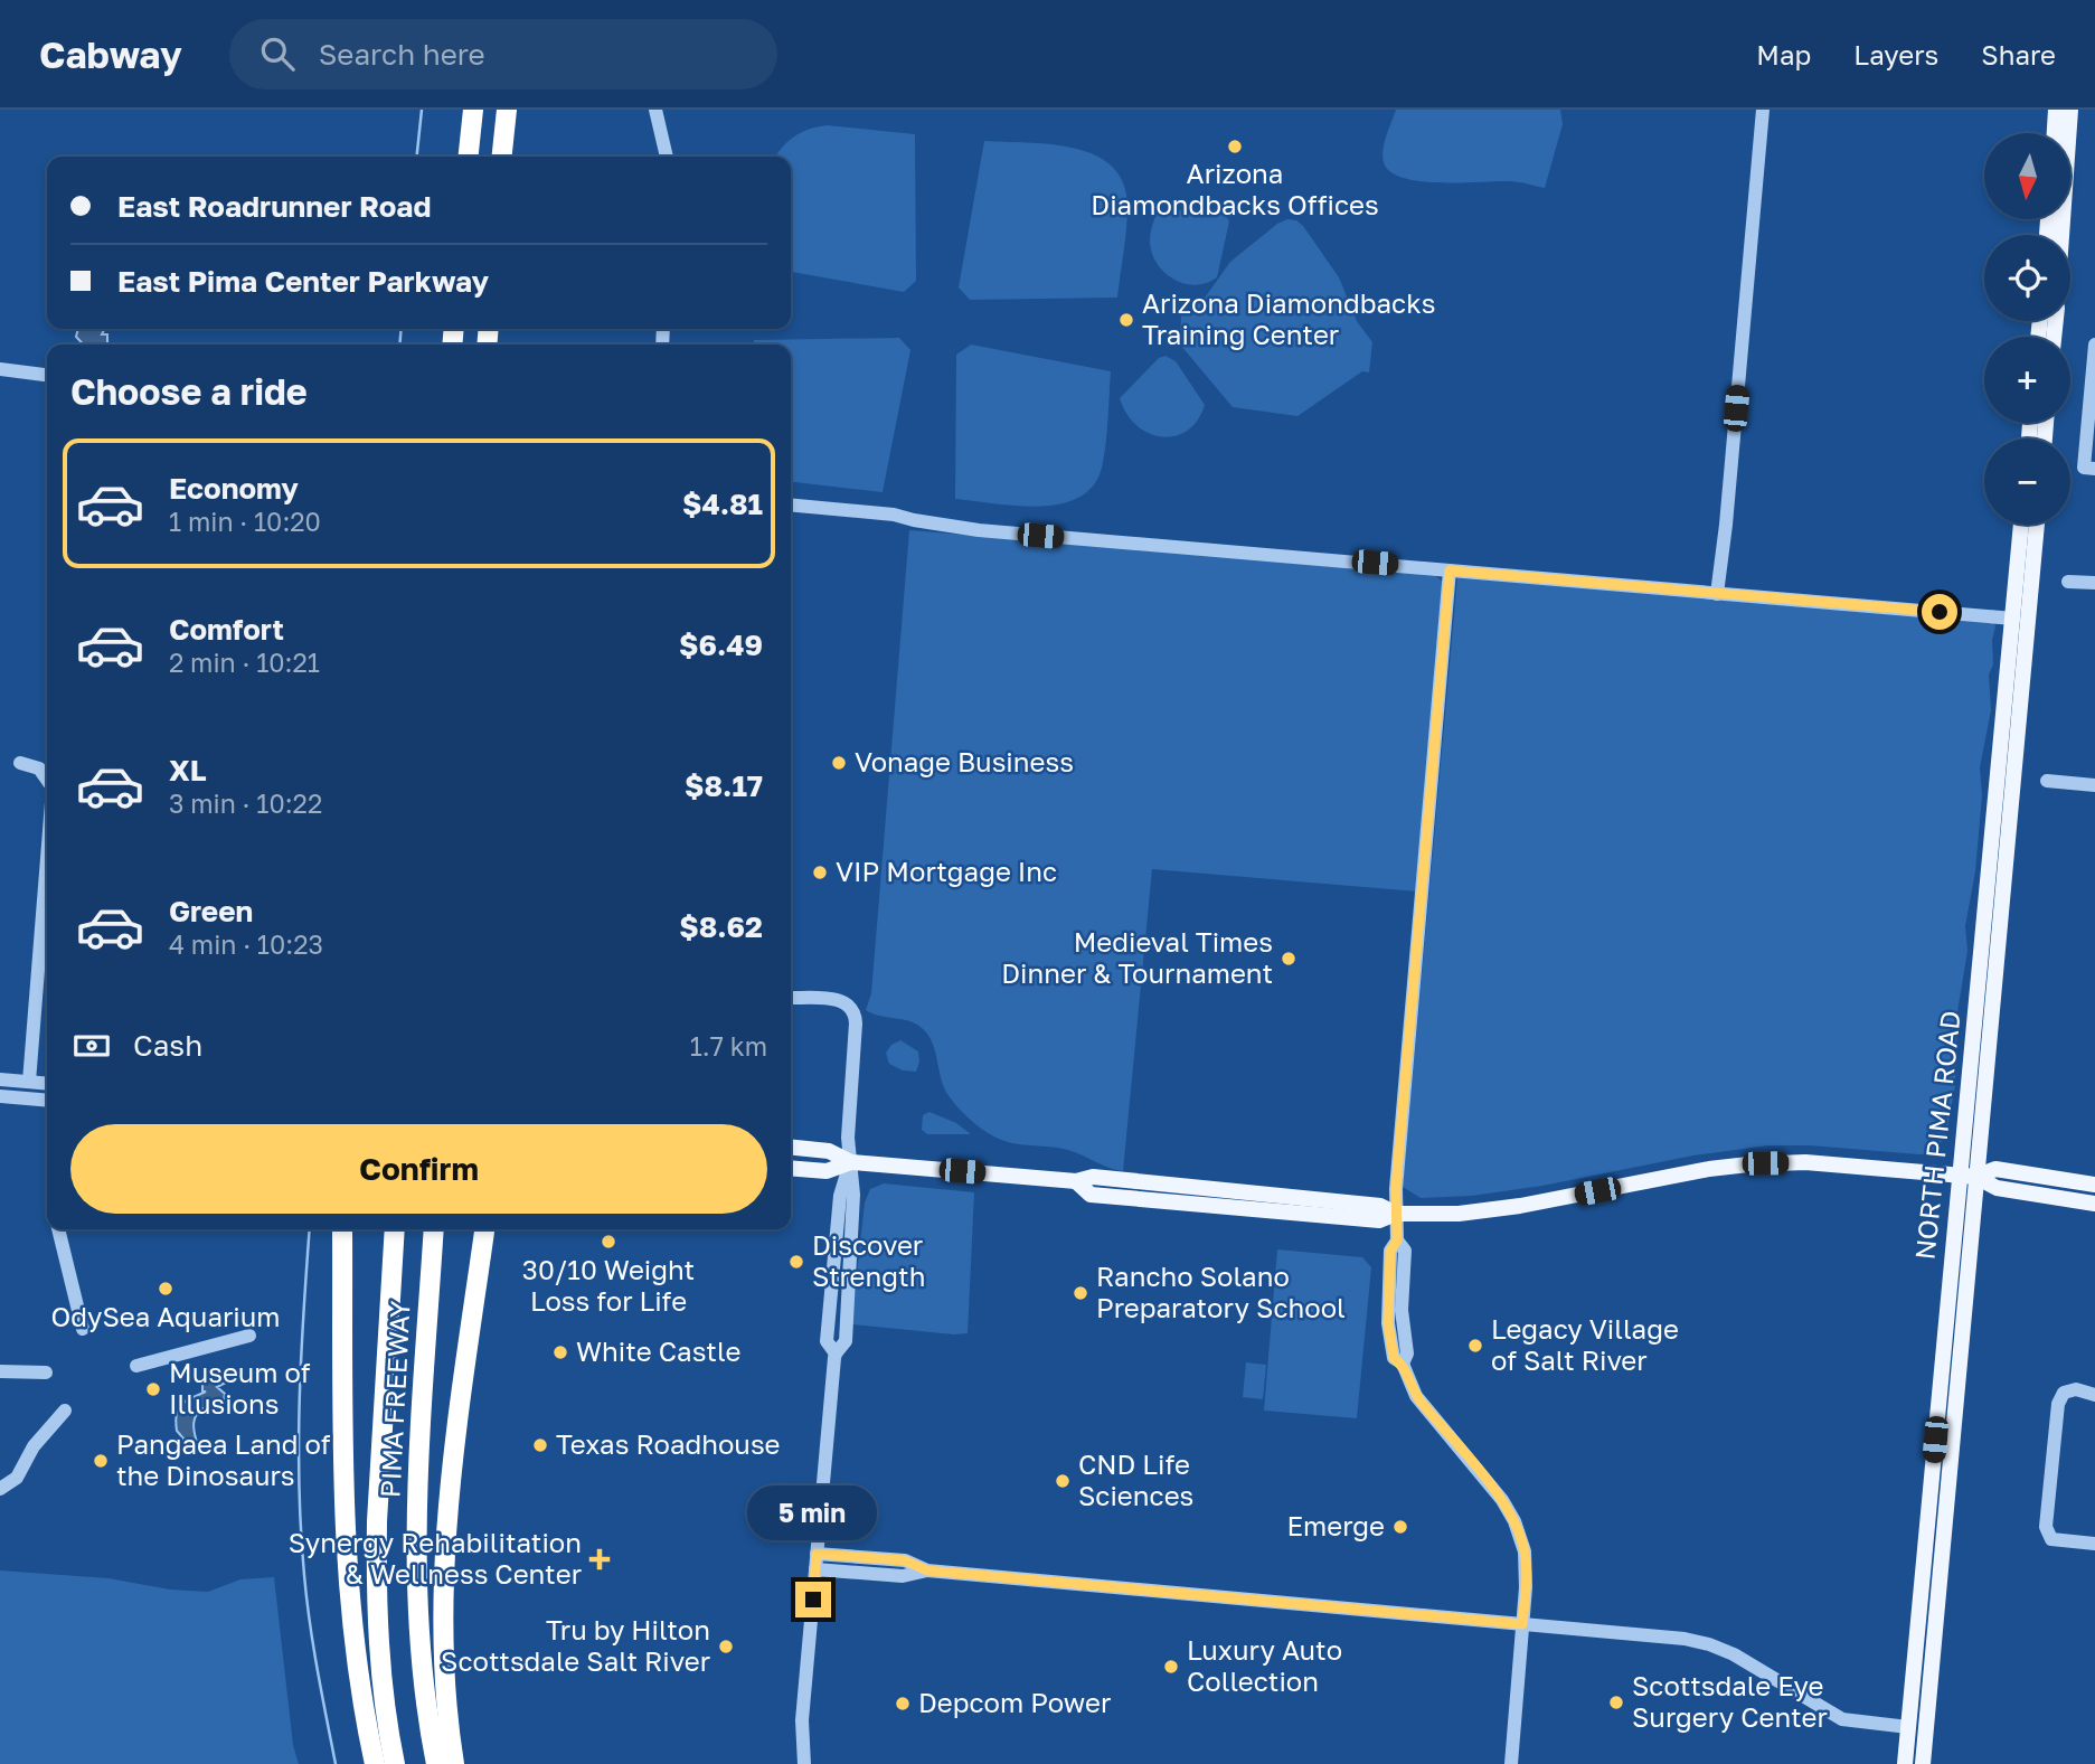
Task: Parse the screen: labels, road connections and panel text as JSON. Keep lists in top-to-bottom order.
{
  "streets": {
    "highway": ["PIMA FREEWAY"],
    "main road": ["NORTH PIMA ROAD"]
  },
  "places": {
    "other": [
      "Arizona Diamondbacks Offices",
      "Arizona Diamondbacks Training Center",
      "Vonage Business",
      "VIP Mortgage Inc",
      "Medieval Times Dinner & Tournament",
      "30/10 Weight Loss for Life",
      "Discover Strength",
      "OdySea Aquarium",
      "Rancho Solano Preparatory School",
      "Legacy Village of Salt River",
      "White Castle",
      "Museum of Illusions",
      "Texas Roadhouse",
      "Pangaea Land of the Dinosaurs",
      "CND Life Sciences",
      "Emerge",
      "Tru by Hilton Scottsdale Salt River",
      "Luxury Auto Collection",
      "Scottsdale Eye Surgery Center",
      "Depcom Power"
    ],
    "health": ["Synergy Rehabilitation & Wellness Center"]
  },
  "north": "bottom",
  "page": {
    "header": "Cabway",
    "search": "Search here",
    "nav": ["Map", "Layers", "Share"],
    "map_buttons": ["+", "−"],
    "banner": ["East Roadrunner Road", "East Pima Center Parkway"],
    "heading": "Choose a ride",
    "list": [
      {
        "name": "Economy",
        "note": "1 min · 10:20",
        "value": "$4.81"
      },
      {
        "name": "Comfort",
        "note": "2 min · 10:21",
        "value": "$6.49"
      },
      {
        "name": "XL",
        "note": "3 min · 10:22",
        "value": "$8.17"
      },
      {
        "name": "Green",
        "note": "4 min · 10:23",
        "value": "$8.62"
      }
    ],
    "pay": ["Cash", "1.7 km"],
    "buttons": "Confirm",
    "bubble": "5 min"
  }
}
